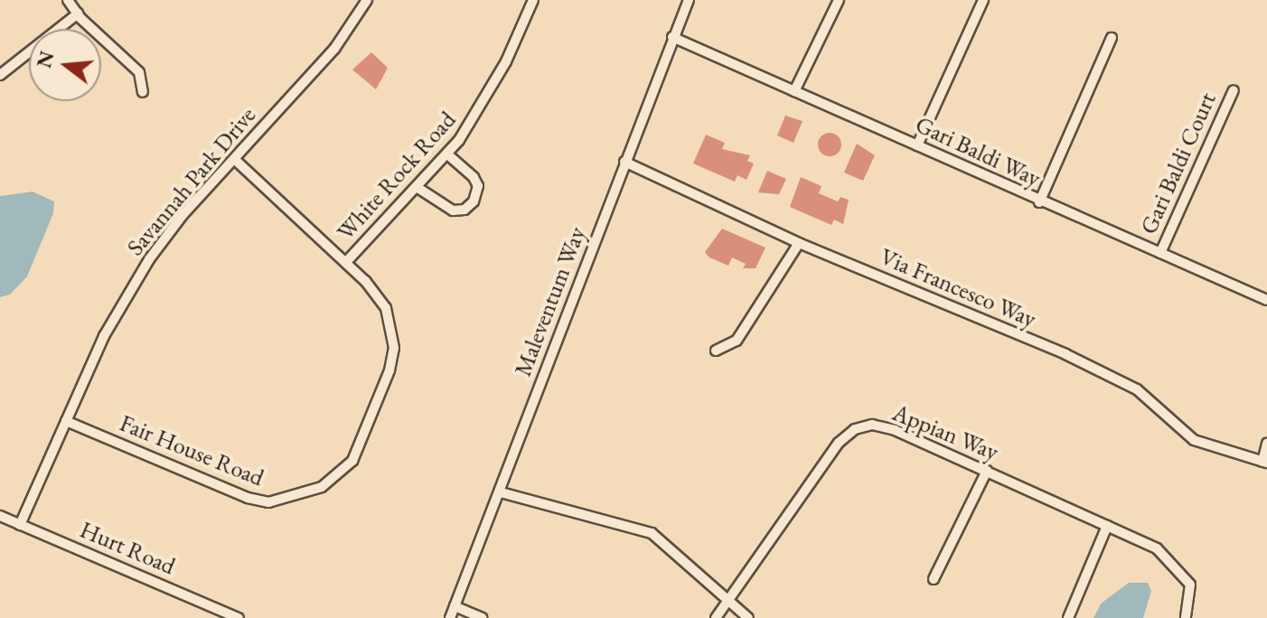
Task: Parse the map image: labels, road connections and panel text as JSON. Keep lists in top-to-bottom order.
{
  "streets": {
    "street": [
      "Gari Baldi Way",
      "Gari Baldi Court",
      "White Rock Road",
      "Savannah Park Drive",
      "Via Francesco Way",
      "Maleventum Way",
      "Appian Way",
      "Fair House Road",
      "Hurt Road"
    ]
  },
  "crossings": [
    ["Gari Baldi Way", "Gari Baldi Court"],
    ["Gari Baldi Way", "Maleventum Way"],
    ["White Rock Road", "Fair House Road"],
    ["Savannah Park Drive", "Fair House Road"],
    ["Savannah Park Drive", "Hurt Road"],
    ["Via Francesco Way", "Maleventum Way"]
  ],
  "north": "left"
}
